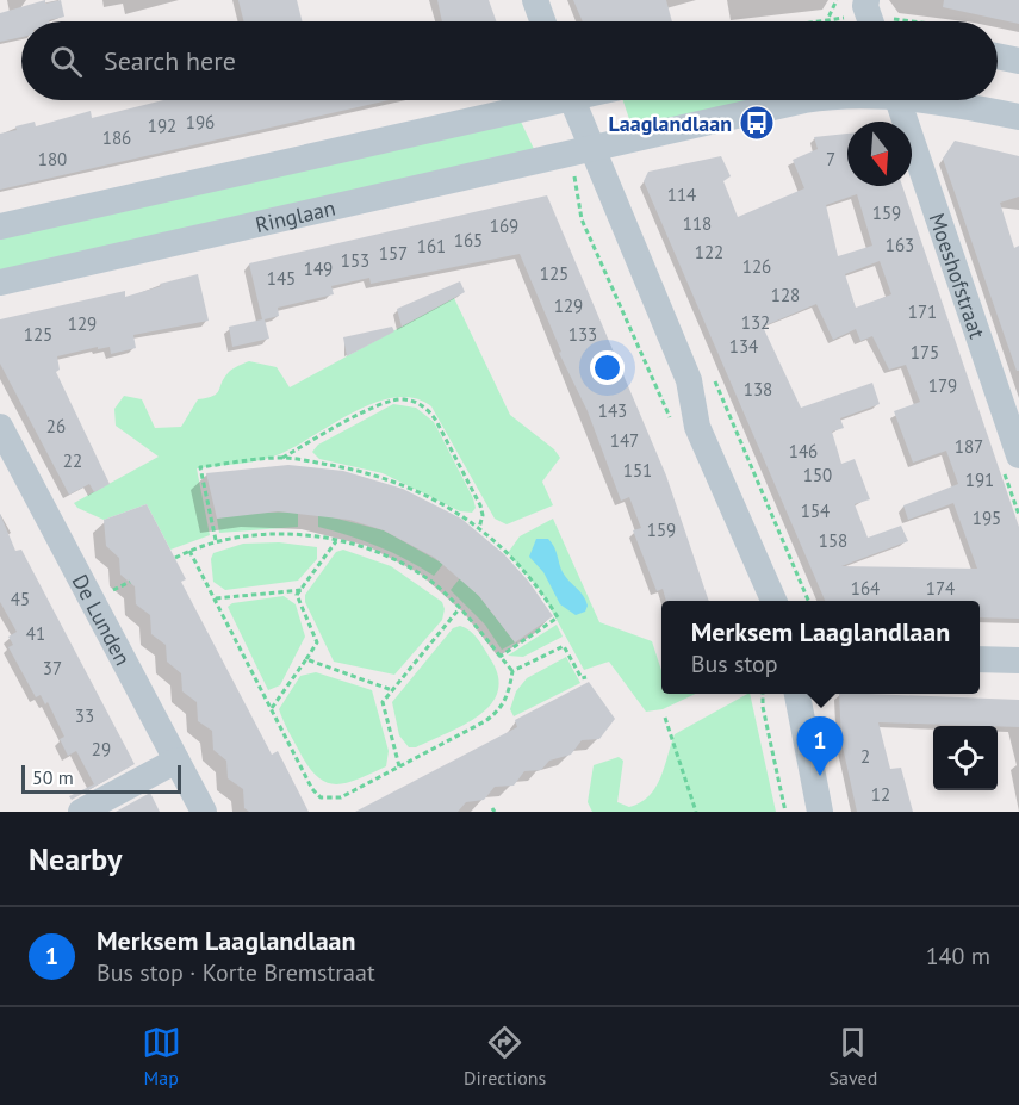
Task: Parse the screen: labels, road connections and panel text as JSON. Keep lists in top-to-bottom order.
{
  "streets": {
    "street": ["Ringlaan", "Moeshofstraat", "De Lunden"]
  },
  "places": {
    "bus stop": ["Laaglandlaan"]
  },
  "house_numbers": [
    "196",
    "192",
    "186",
    "180",
    "7",
    "114",
    "159",
    "118",
    "169",
    "165",
    "163",
    "161",
    "122",
    "157",
    "153",
    "126",
    "149",
    "125",
    "145",
    "128",
    "129",
    "171",
    "132",
    "129",
    "125",
    "133",
    "134",
    "175",
    "179",
    "138",
    "143",
    "26",
    "147",
    "187",
    "146",
    "22",
    "151",
    "150",
    "191",
    "154",
    "195",
    "159",
    "158",
    "164",
    "174",
    "45",
    "41",
    "37",
    "33",
    "29",
    "2",
    "12"
  ],
  "scale_bar": "50 m",
  "north": "bottom",
  "page": {
    "search": "Search here",
    "popup": ["Merksem Laaglandlaan", "Bus stop"],
    "pins": "1",
    "scale": "50 m",
    "heading": "Nearby",
    "list": [
      {
        "mark": "1",
        "name": "Merksem Laaglandlaan",
        "note": "Bus stop · Korte Bremstraat",
        "value": "140 m"
      }
    ],
    "nav": ["Map", "Directions", "Saved"]
  }
}
